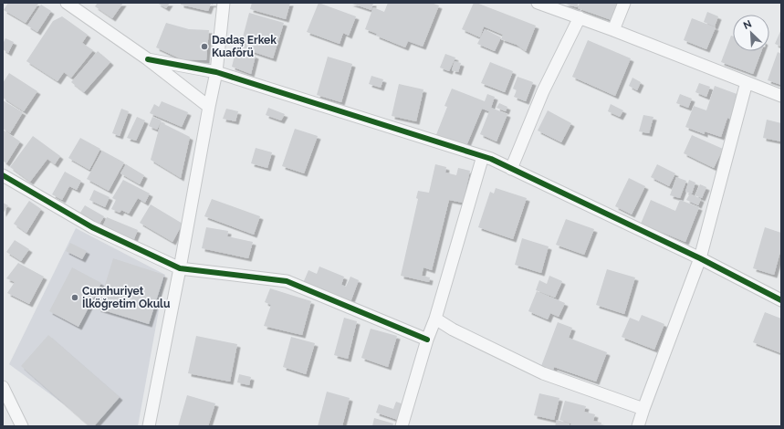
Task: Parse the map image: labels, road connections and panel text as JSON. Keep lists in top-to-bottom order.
{
  "places": ["Dadaş Erkek Kuaförü", "Cumhuriyet İlköğretim Okulu"],
  "north": "top left"
}
